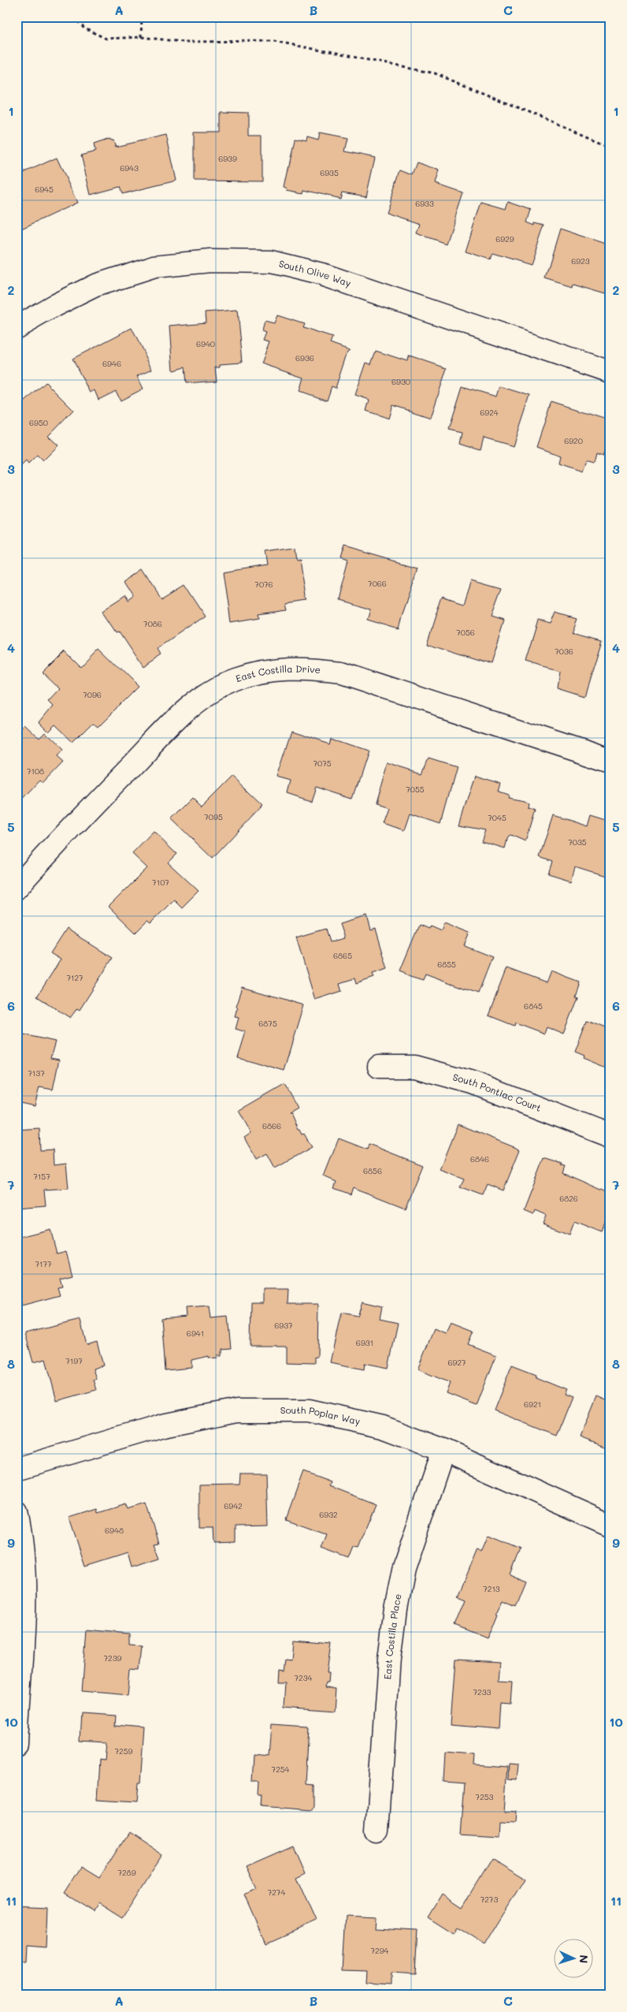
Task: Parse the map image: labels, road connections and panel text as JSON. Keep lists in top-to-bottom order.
{
  "streets": {
    "street": [
      "South Olive Way",
      "East Costilla Drive",
      "South Pontiac Court",
      "South Poplar Way",
      "East Costilla Place"
    ]
  },
  "crossings": [
    ["South Poplar Way", "East Costilla Place"]
  ],
  "house_numbers": [
    "6939",
    "6943",
    "6935",
    "6945",
    "6933",
    "6929",
    "6923",
    "6940",
    "6936",
    "6946",
    "6930",
    "6924",
    "6950",
    "6920",
    "7066",
    "7076",
    "7086",
    "7056",
    "7036",
    "7096",
    "7075",
    "7108",
    "7055",
    "7095",
    "7045",
    "7035",
    "7107",
    "6865",
    "6855",
    "7127",
    "6845",
    "6875",
    "7137",
    "6866",
    "6846",
    "6856",
    "7157",
    "6826",
    "7177",
    "6937",
    "6941",
    "6931",
    "7197",
    "6927",
    "6921",
    "6942",
    "6932",
    "6948",
    "7213",
    "7239",
    "7234",
    "7233",
    "7259",
    "7254",
    "7253",
    "7289",
    "7274",
    "7273",
    "7294"
  ],
  "north": "right",
  "grid": {
    "columns": ["A", "B", "C"],
    "rows": [
      "1",
      "2",
      "3",
      "4",
      "5",
      "6",
      "7",
      "8",
      "9",
      "10",
      "11"
    ]
  }
}
